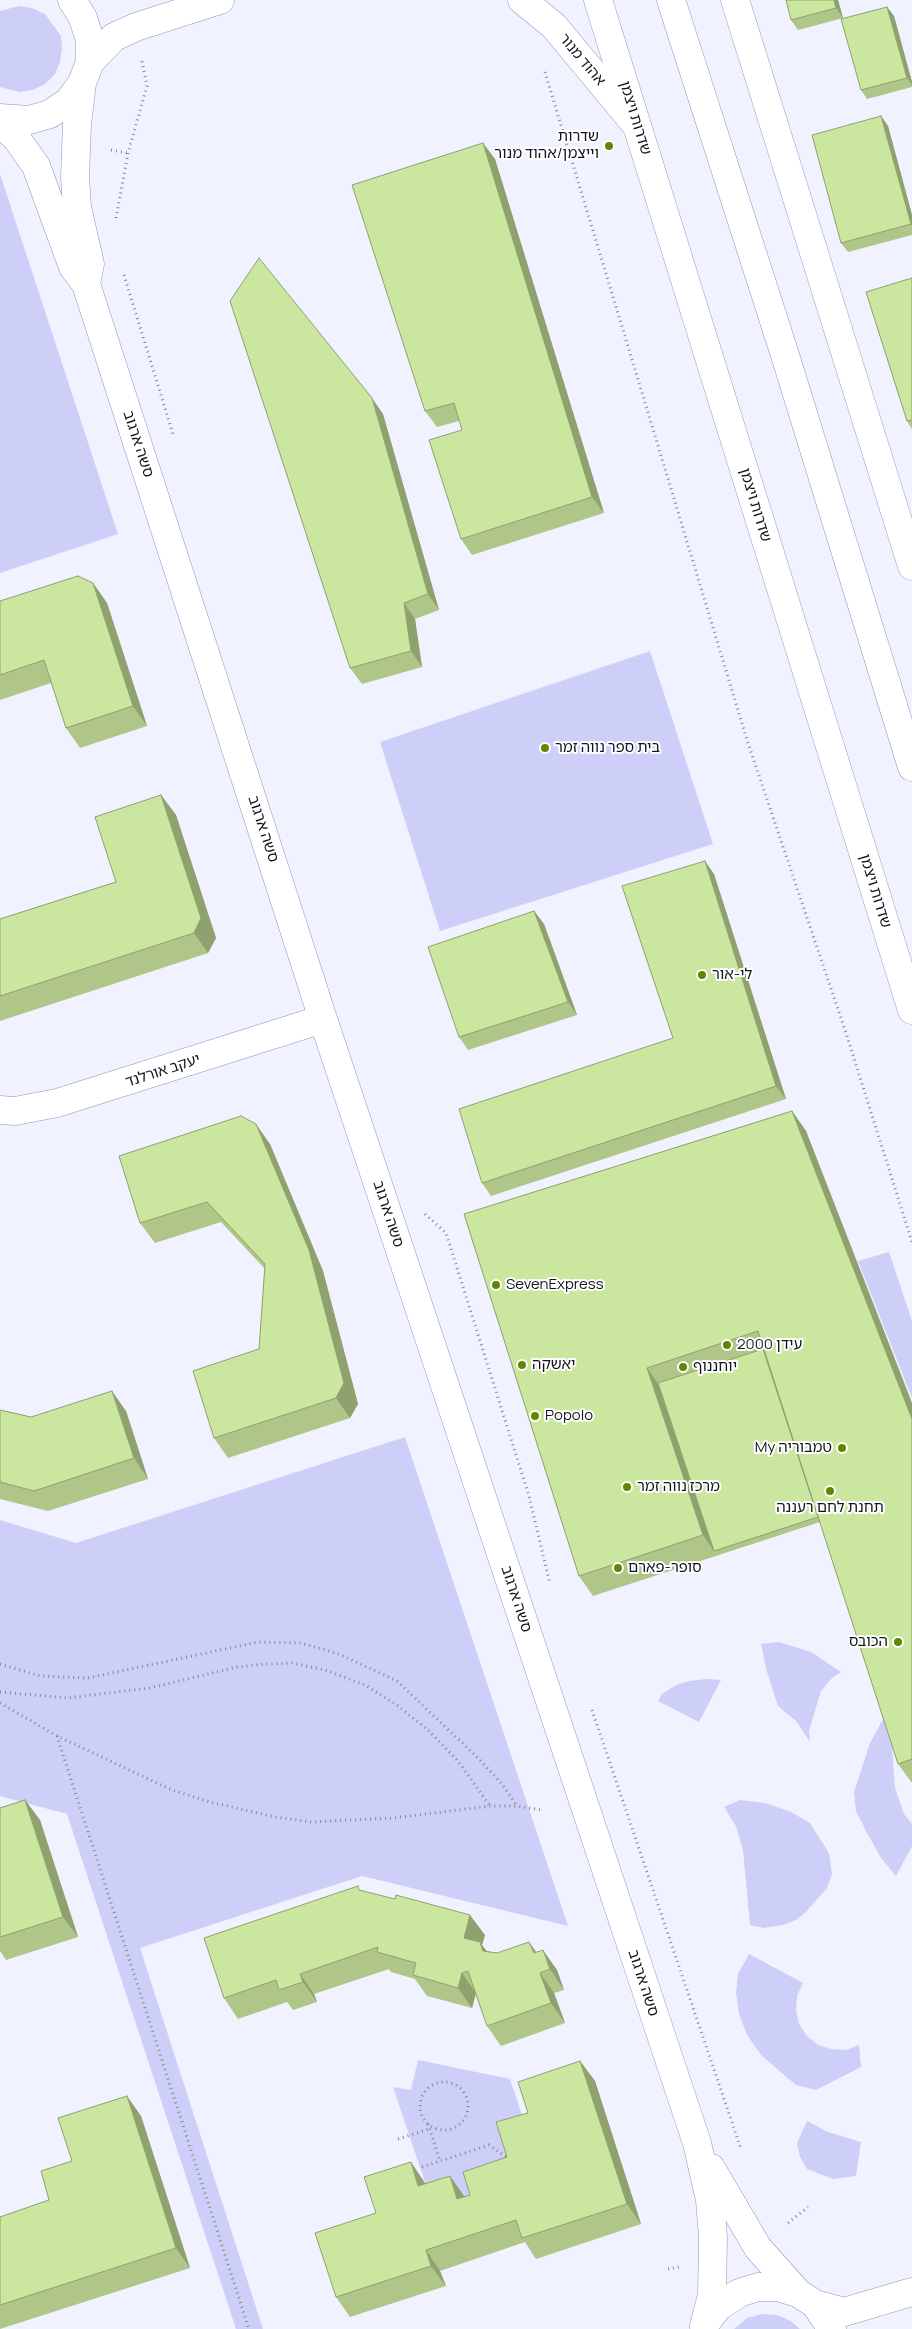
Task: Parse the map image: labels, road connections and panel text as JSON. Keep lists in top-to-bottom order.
{
  "streets": {
    "street": [
      "אהוד מנור",
      "שדרות ויצמן",
      "סשה ארגוב",
      "יעקב אורלנד"
    ]
  },
  "crossings": [
    ["אהוד מנור", "שדרות ויצמן"],
    ["סשה ארגוב", "יעקב אורלנד"]
  ],
  "places": [
    "שדרות וייצמן/אהוד מנור",
    "בית ספר נווה זמר",
    "לי-אור",
    "SevenExpress",
    "עידן 2000",
    "יאשקה",
    "יוחננוף",
    "Popolo",
    "My טמבוריה",
    "מרכז נווה זמר",
    "תחנת לחם רעננה",
    "סופר-פארם",
    "הכובס"
  ]
}
